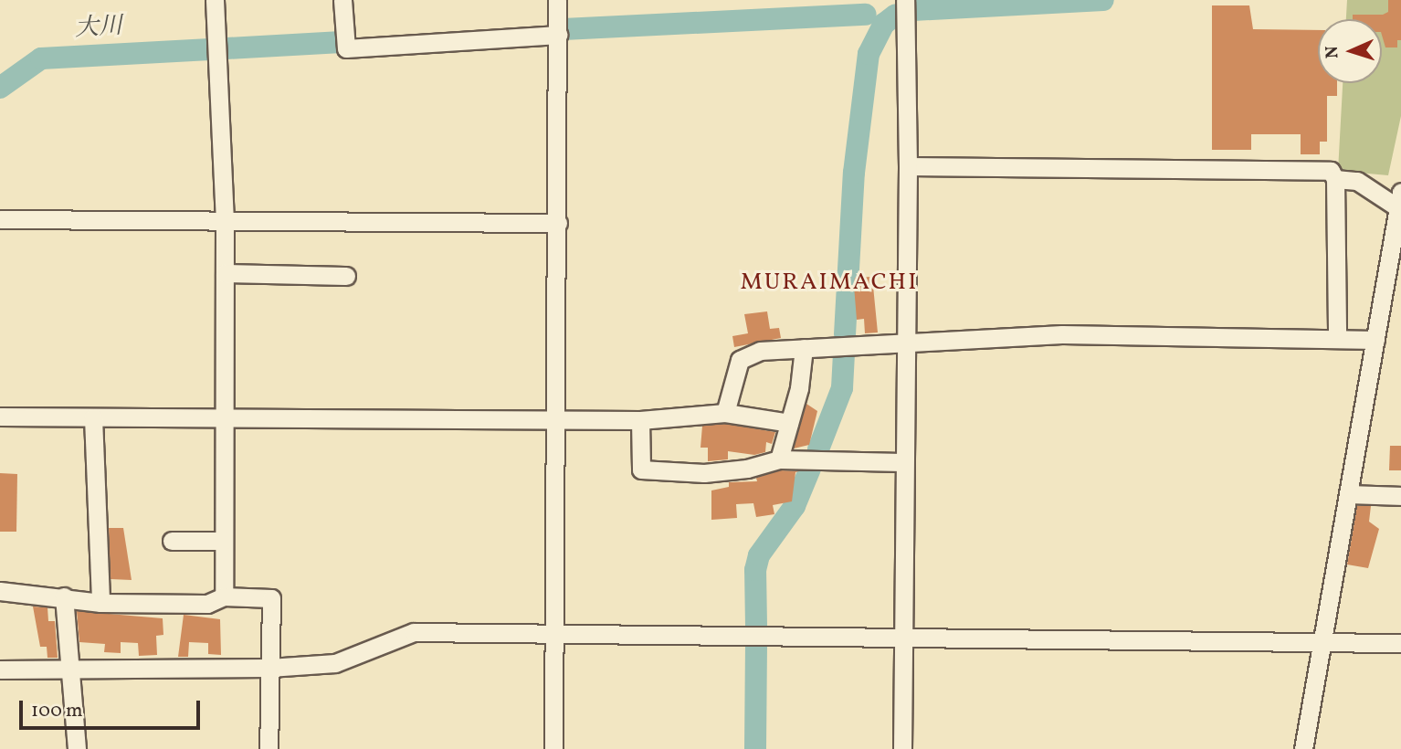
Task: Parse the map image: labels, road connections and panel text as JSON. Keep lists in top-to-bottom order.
{
  "districts": ["MURAIMACHI"],
  "water": ["大川"],
  "scale_bar": "100 m",
  "north": "left"
}
